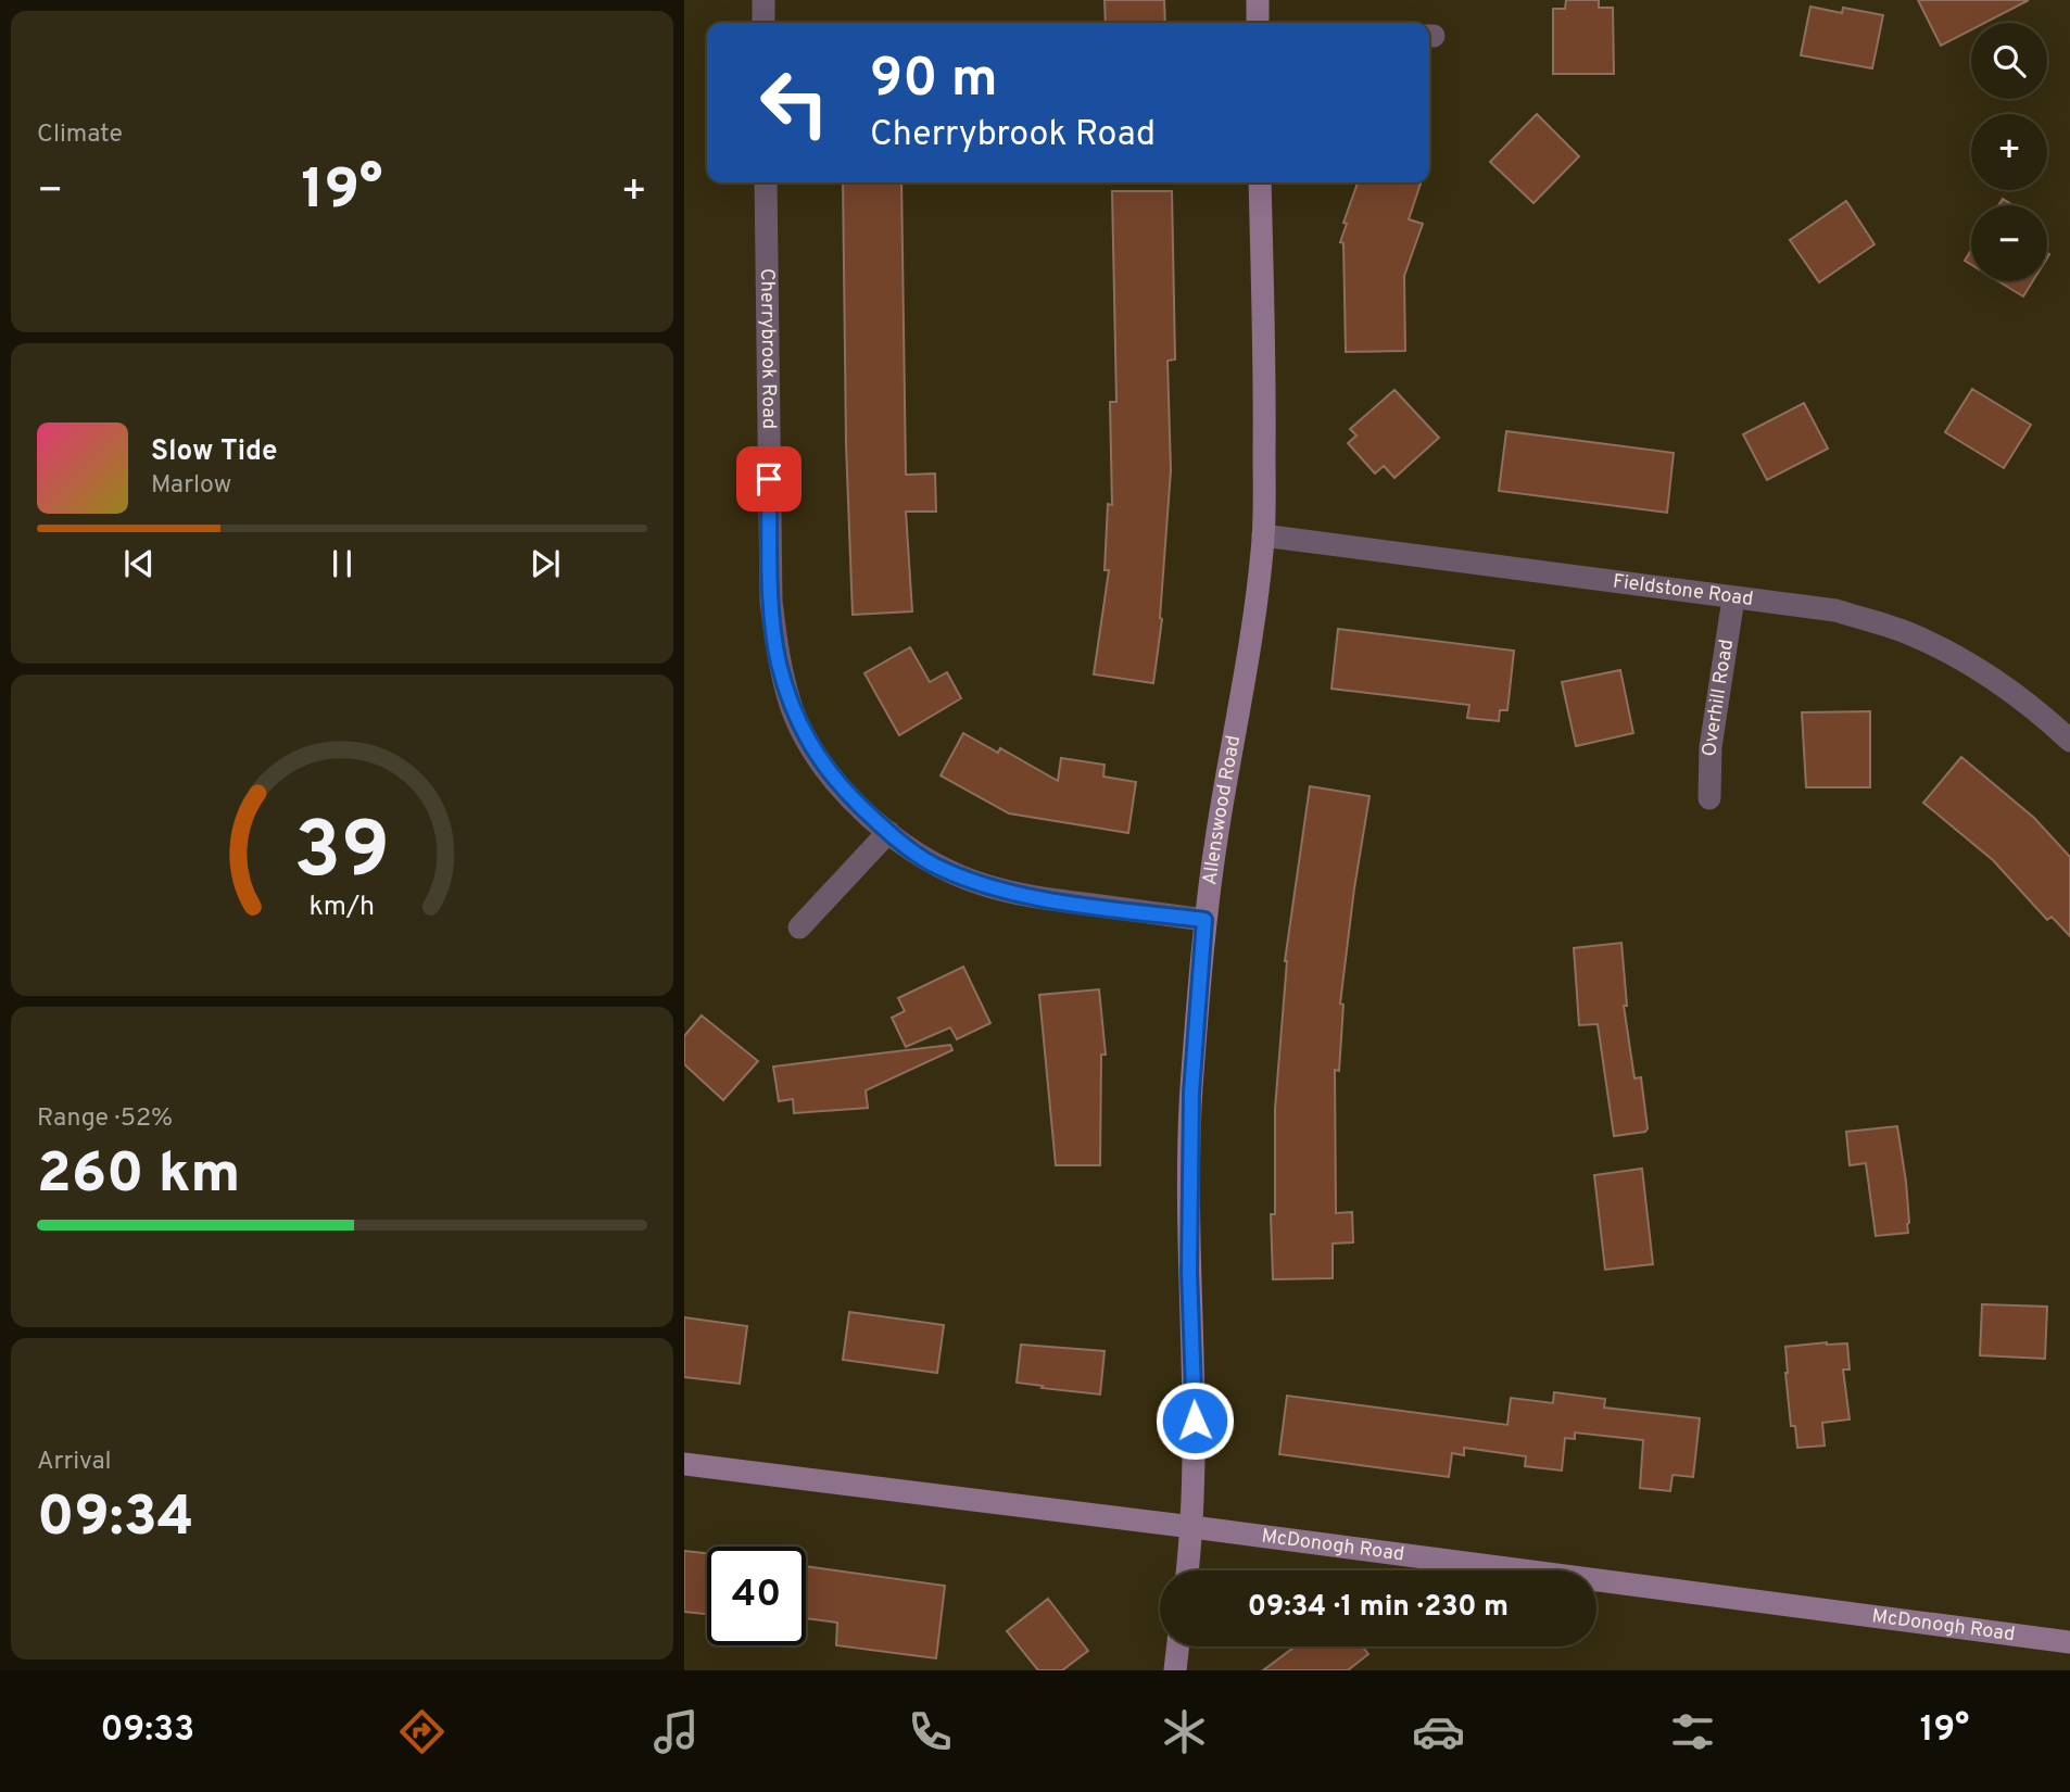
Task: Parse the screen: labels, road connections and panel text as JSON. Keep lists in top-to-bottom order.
{
  "streets": {
    "street": [
      "Cherrybrook Road",
      "Fieldstone Road",
      "Overhill Road",
      "Allenswood Road",
      "McDonogh Road"
    ]
  },
  "crossings": [
    ["Cherrybrook Road", "Allenswood Road"],
    ["Fieldstone Road", "Overhill Road"],
    ["Fieldstone Road", "Allenswood Road"],
    ["Allenswood Road", "McDonogh Road"]
  ],
  "page": {
    "tile": [
      "Climate",
      ["Range · 52%", "260 km"],
      ["Arrival", "09:34"]
    ],
    "map_buttons": ["+", "−"],
    "turn": ["90 m", "Cherrybrook Road"],
    "heat": ["−", "19°", "+"],
    "song": ["Slow Tide", "Marlow"],
    "limit": "40",
    "trip": "09:34 · 1 min · 230 m",
    "tabs": ["09:33", "19°"],
    "gauge": ["39", "km/h"]
  }
}
